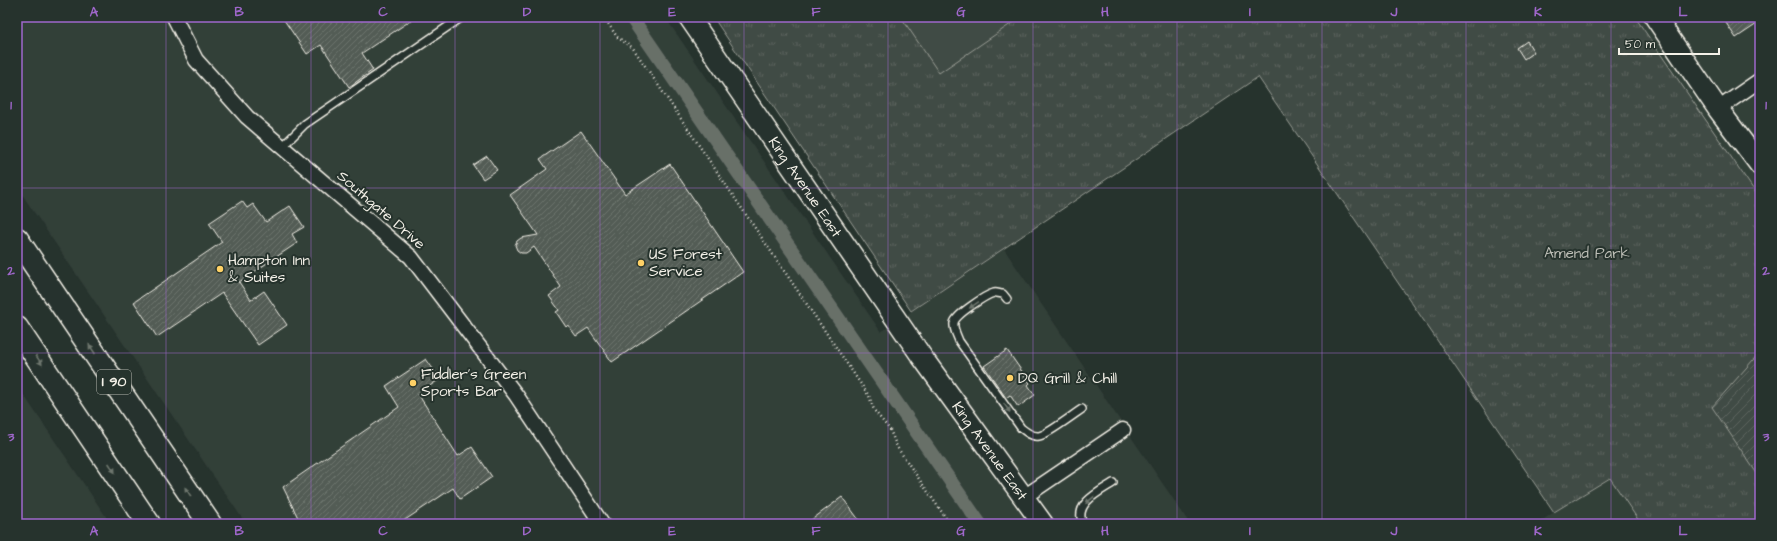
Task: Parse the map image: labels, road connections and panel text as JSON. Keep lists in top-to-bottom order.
{
  "streets": {
    "highway": ["I 90"],
    "main road": ["King Avenue East"],
    "street": ["Southgate Drive"]
  },
  "parks": ["Amend Park"],
  "places": [
    "US Forest Service",
    "Hampton Inn & Suites",
    "DQ Grill & Chill",
    "Fiddler's Green Sports Bar"
  ],
  "scale_bar": "50 m",
  "grid": {
    "columns": [
      "A",
      "B",
      "C",
      "D",
      "E",
      "F",
      "G",
      "H",
      "I",
      "J",
      "K",
      "L"
    ],
    "rows": ["1", "2", "3"]
  }
}
